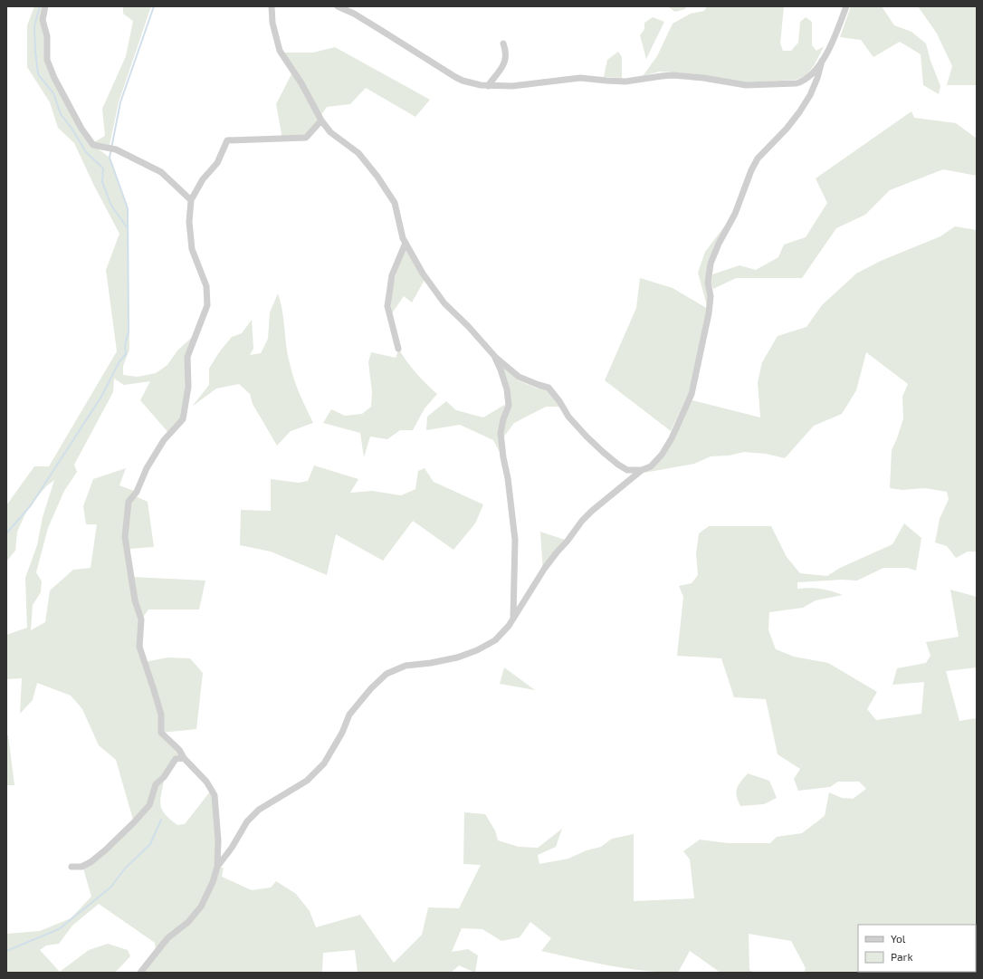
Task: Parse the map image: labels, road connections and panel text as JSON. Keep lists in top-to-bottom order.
{
  "legend": ["Yol", "Park"]
}
